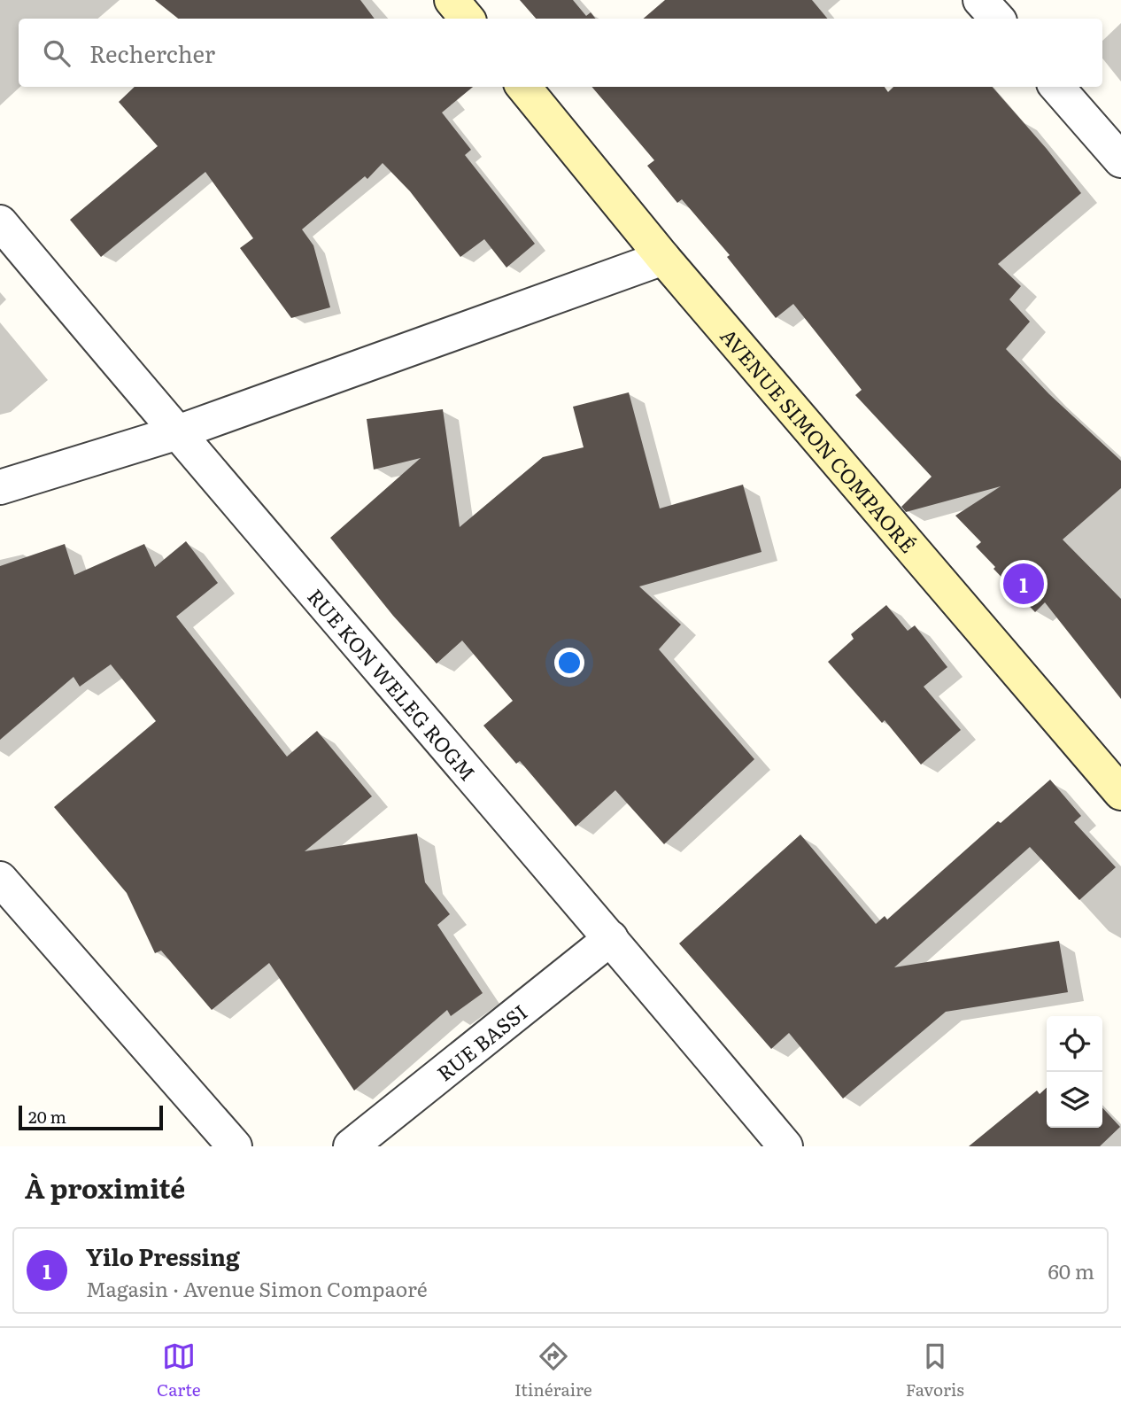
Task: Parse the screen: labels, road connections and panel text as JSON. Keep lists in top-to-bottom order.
{
  "streets": {
    "street": ["AVENUE SIMON COMPAORÉ", "RUE KON WELEG ROGM", "RUE BASSI"]
  },
  "crossings": [
    ["RUE KON WELEG ROGM", "RUE BASSI"]
  ],
  "scale_bar": "20 m",
  "page": {
    "search": "Rechercher",
    "pins": "1",
    "scale": "20 m",
    "heading": "À proximité",
    "list": [
      {
        "mark": "1",
        "name": "Yilo Pressing",
        "note": "Magasin · Avenue Simon Compaoré",
        "value": "60 m"
      }
    ],
    "nav": ["Carte", "Itinéraire", "Favoris"]
  }
}
